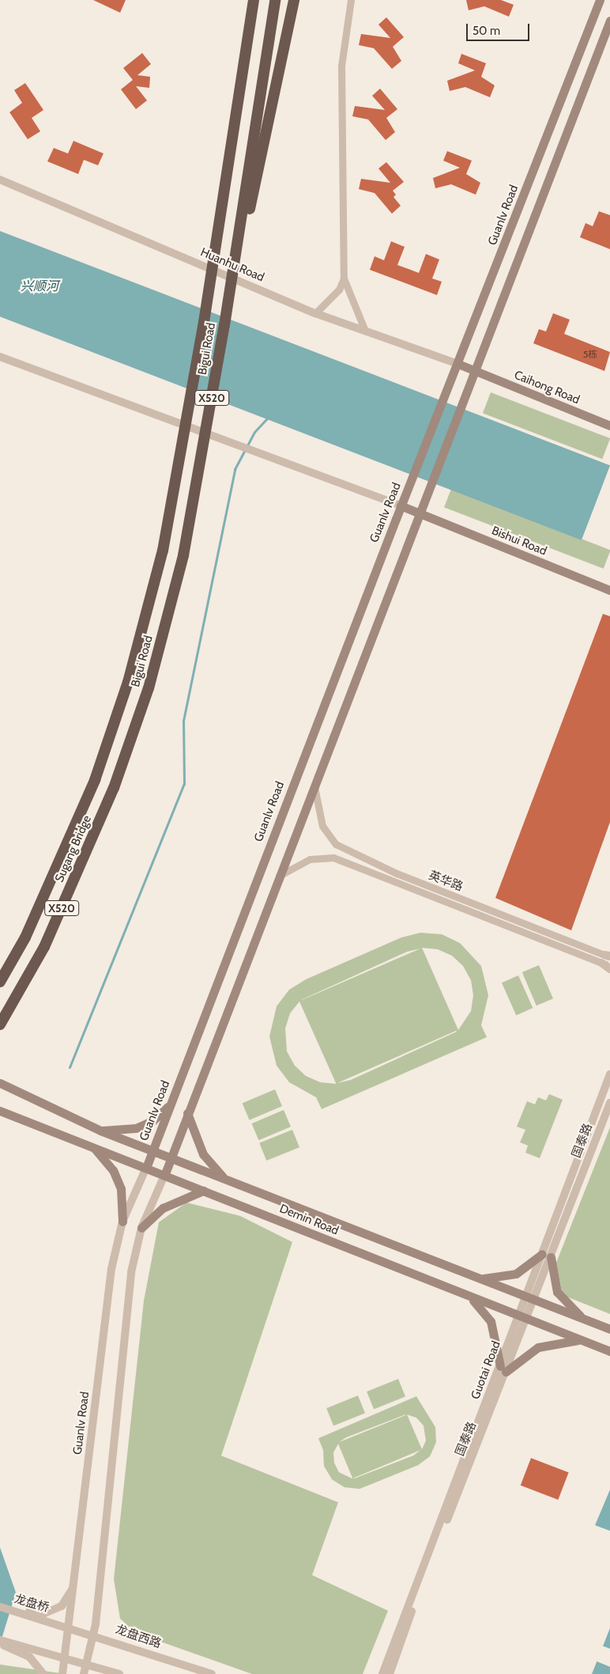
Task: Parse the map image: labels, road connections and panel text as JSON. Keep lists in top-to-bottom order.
{
  "streets": {
    "highway": ["Bigui Road", "X520", "Sugang Bridge"],
    "main road": [
      "Guanlv Road",
      "Caihong Road",
      "Bishui Road",
      "Demin Road"
    ],
    "street": [
      "Huanhu Road",
      "英华路",
      "国泰路",
      "Guotai Road",
      "龙盘桥",
      "龙盘西路"
    ]
  },
  "crossings": [
    ["Guanlv Road", "Huanhu Road"],
    ["Guanlv Road", "Caihong Road"],
    ["Guanlv Road", "Bishui Road"],
    ["Guanlv Road", "Demin Road"],
    ["Guanlv Road", "龙盘西路"],
    ["Huanhu Road", "Caihong Road"],
    ["Bigui Road", "Sugang Bridge"],
    ["国泰路", "Guotai Road"],
    ["Demin Road", "Guotai Road"],
    ["龙盘桥", "龙盘西路"]
  ],
  "water": ["兴顺河"],
  "house_numbers": ["5栋"],
  "scale_bar": "50 m"
}
